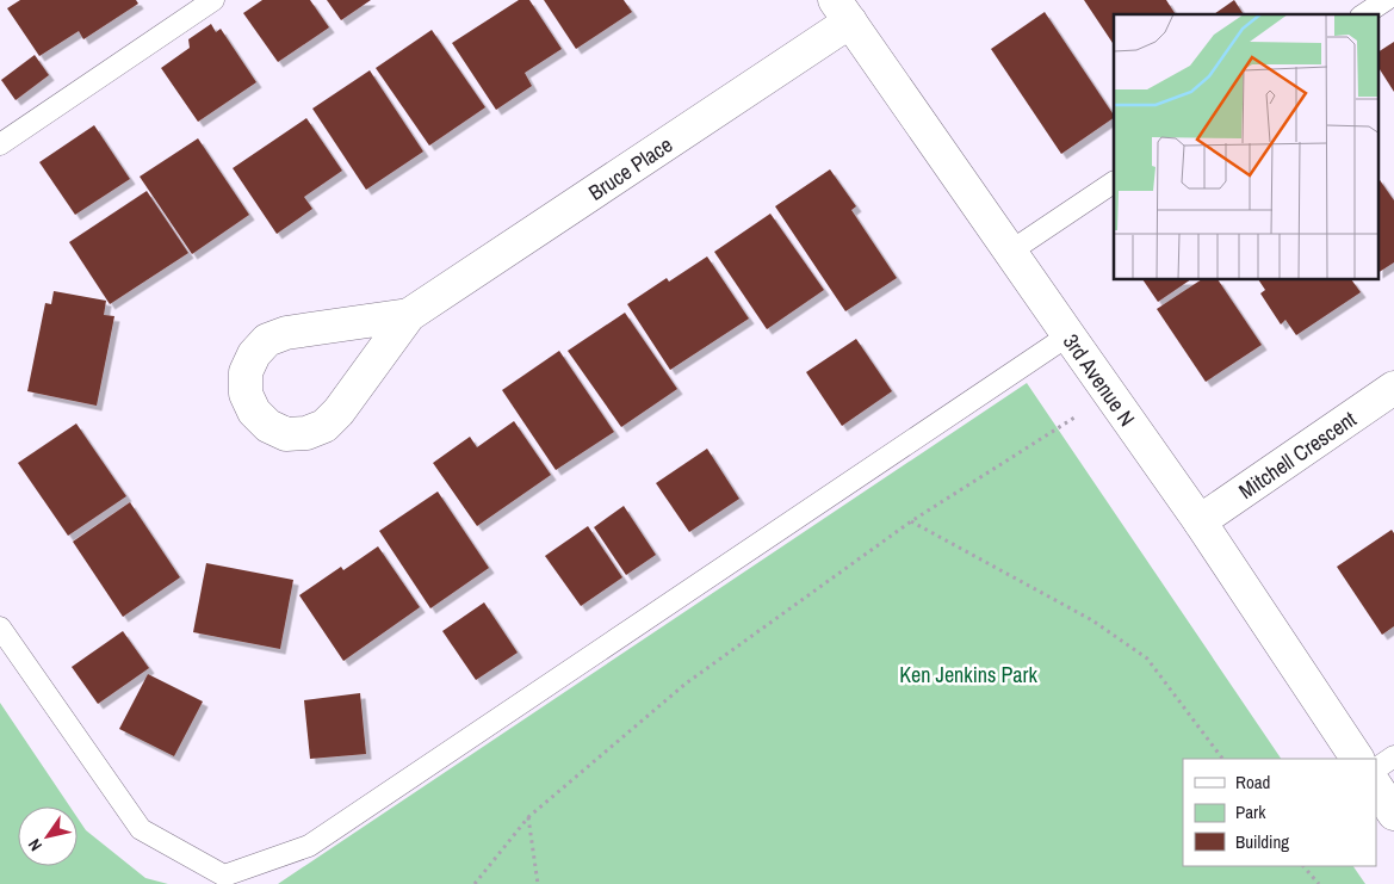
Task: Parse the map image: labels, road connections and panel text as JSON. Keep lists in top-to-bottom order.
{
  "streets": {
    "street": ["Bruce Place", "3rd Avenue N", "Mitchell Crescent"]
  },
  "crossings": [
    ["Bruce Place", "3rd Avenue N"],
    ["3rd Avenue N", "Mitchell Crescent"]
  ],
  "parks": ["Ken Jenkins Park"],
  "legend": ["Road", "Park", "Building"],
  "north": "bottom left"
}
